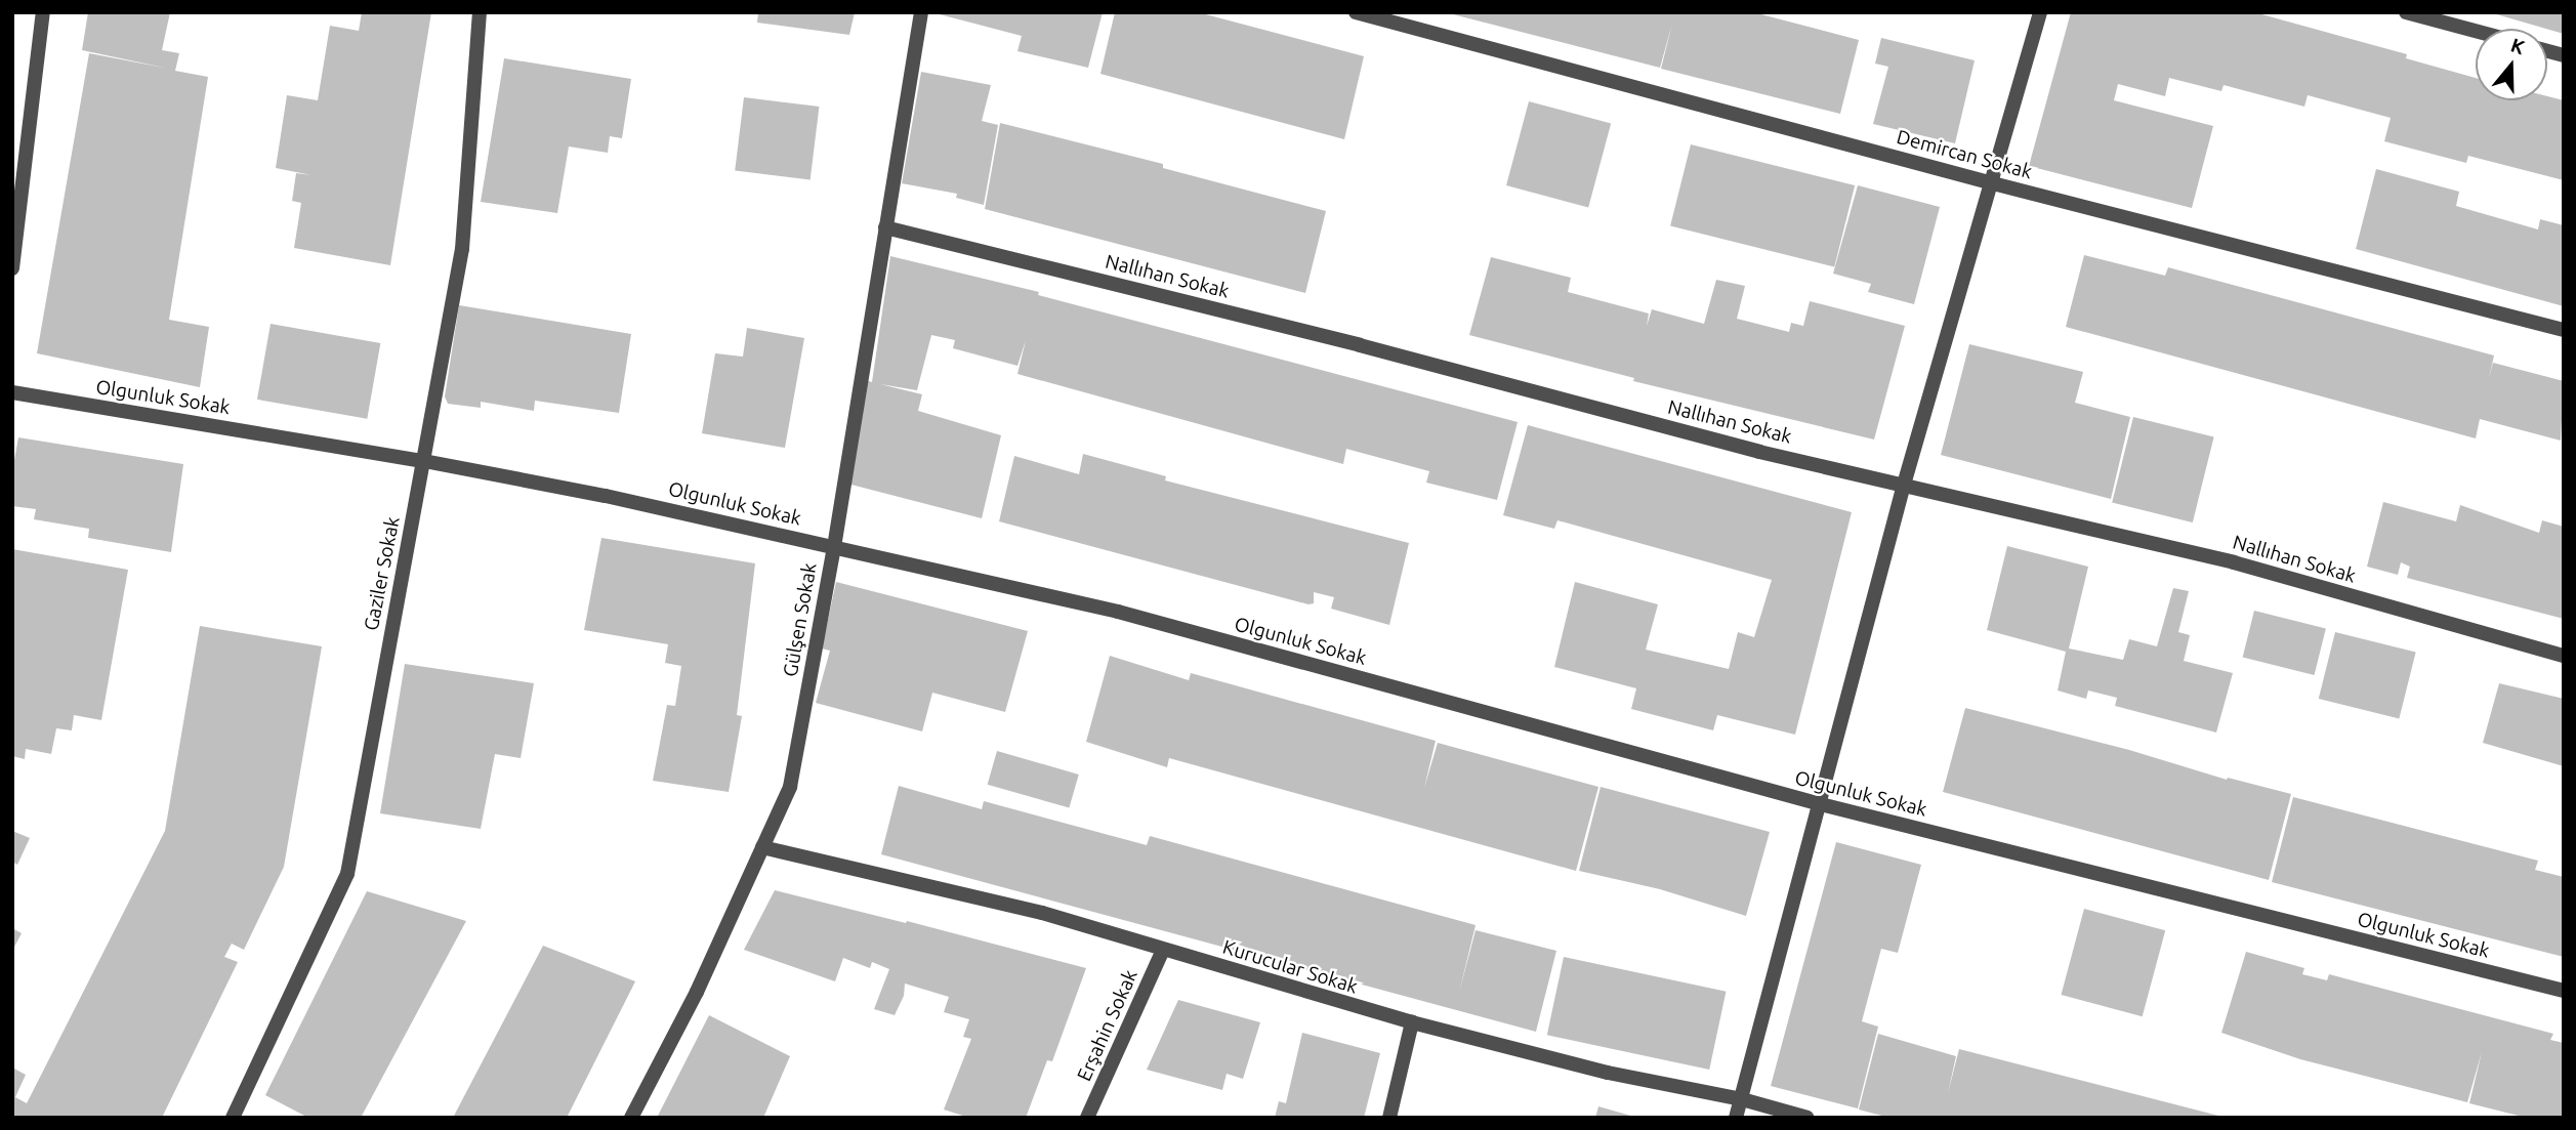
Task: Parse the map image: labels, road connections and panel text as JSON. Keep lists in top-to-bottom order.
{
  "streets": {
    "street": [
      "Demircan Sokak",
      "Nallıhan Sokak",
      "Olgunluk Sokak",
      "Gaziler Sokak",
      "Gülşen Sokak",
      "Kurucular Sokak",
      "Erşahin Sokak"
    ]
  },
  "crossings": [
    ["Nallıhan Sokak", "Gülşen Sokak"],
    ["Olgunluk Sokak", "Gaziler Sokak"],
    ["Olgunluk Sokak", "Gülşen Sokak"],
    ["Gülşen Sokak", "Kurucular Sokak"],
    ["Kurucular Sokak", "Erşahin Sokak"]
  ],
  "north": "top"
}
